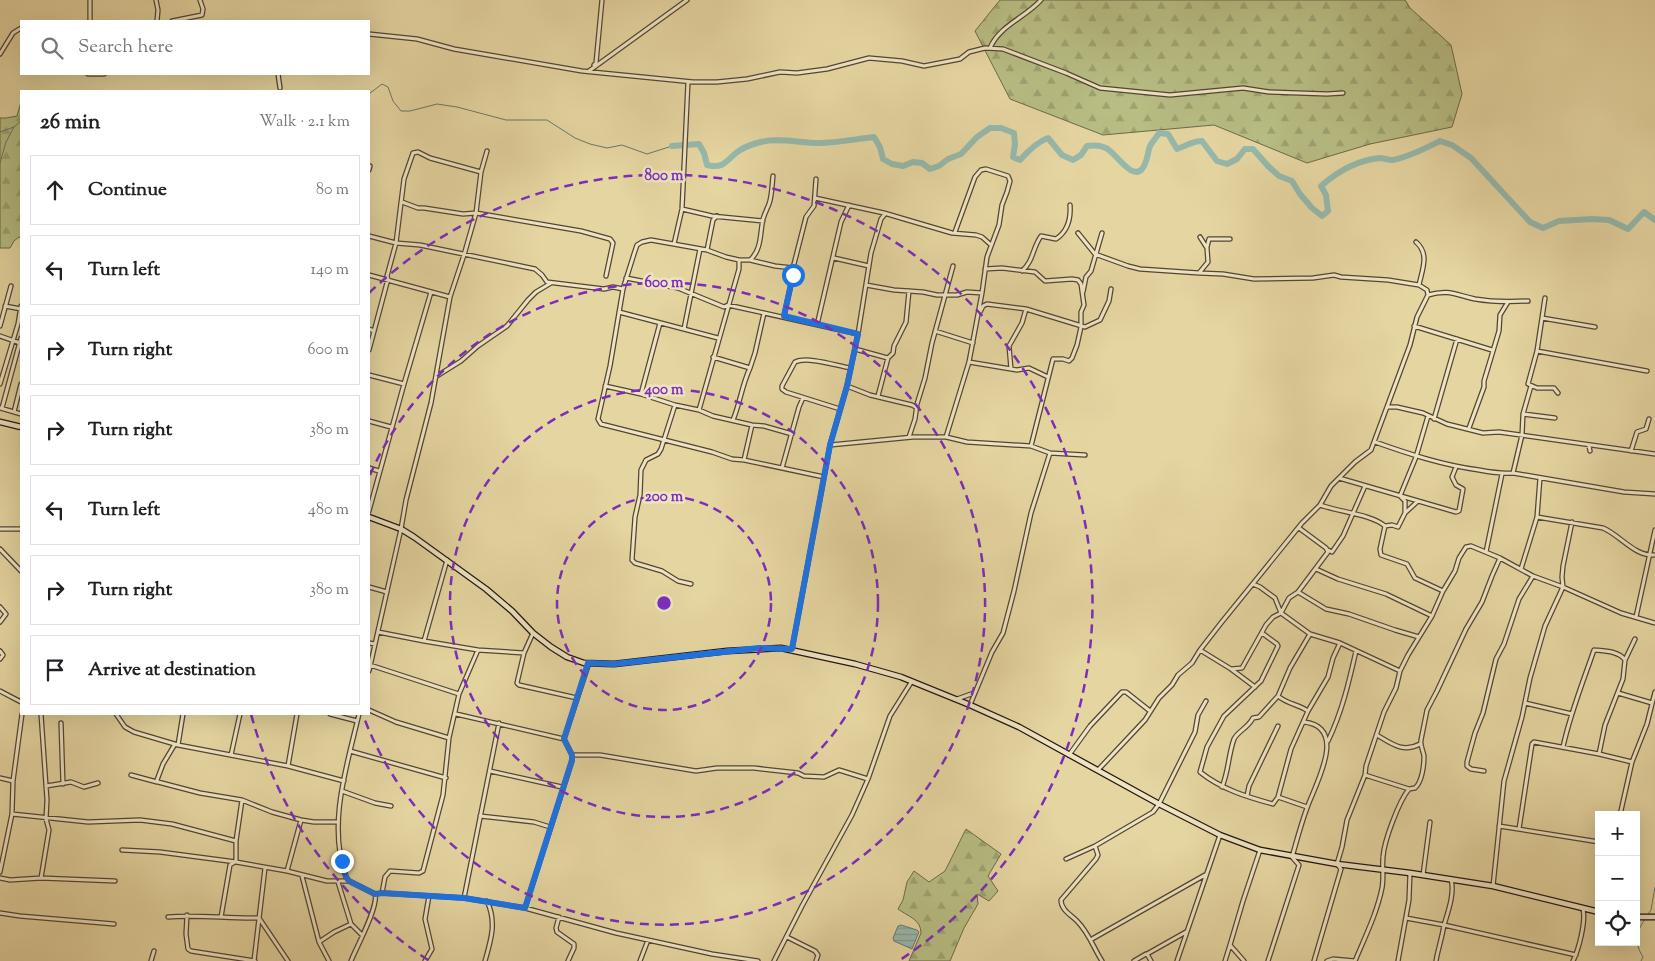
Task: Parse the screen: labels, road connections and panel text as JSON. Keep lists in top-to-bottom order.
{
  "page": {
    "search": "Search here",
    "heading": ["26 min", "Walk · 2.1 km"],
    "list": [
      ["Continue", "80 m"],
      ["Turn left", "140 m"],
      ["Turn right", "600 m"],
      ["Turn right", "380 m"],
      ["Turn left", "480 m"],
      ["Turn right", "380 m"],
      "Arrive at destination"
    ],
    "map_buttons": ["+", "−"]
  },
  "rings": [
    "800 m",
    "600 m",
    "400 m",
    "200 m"
  ]
}
